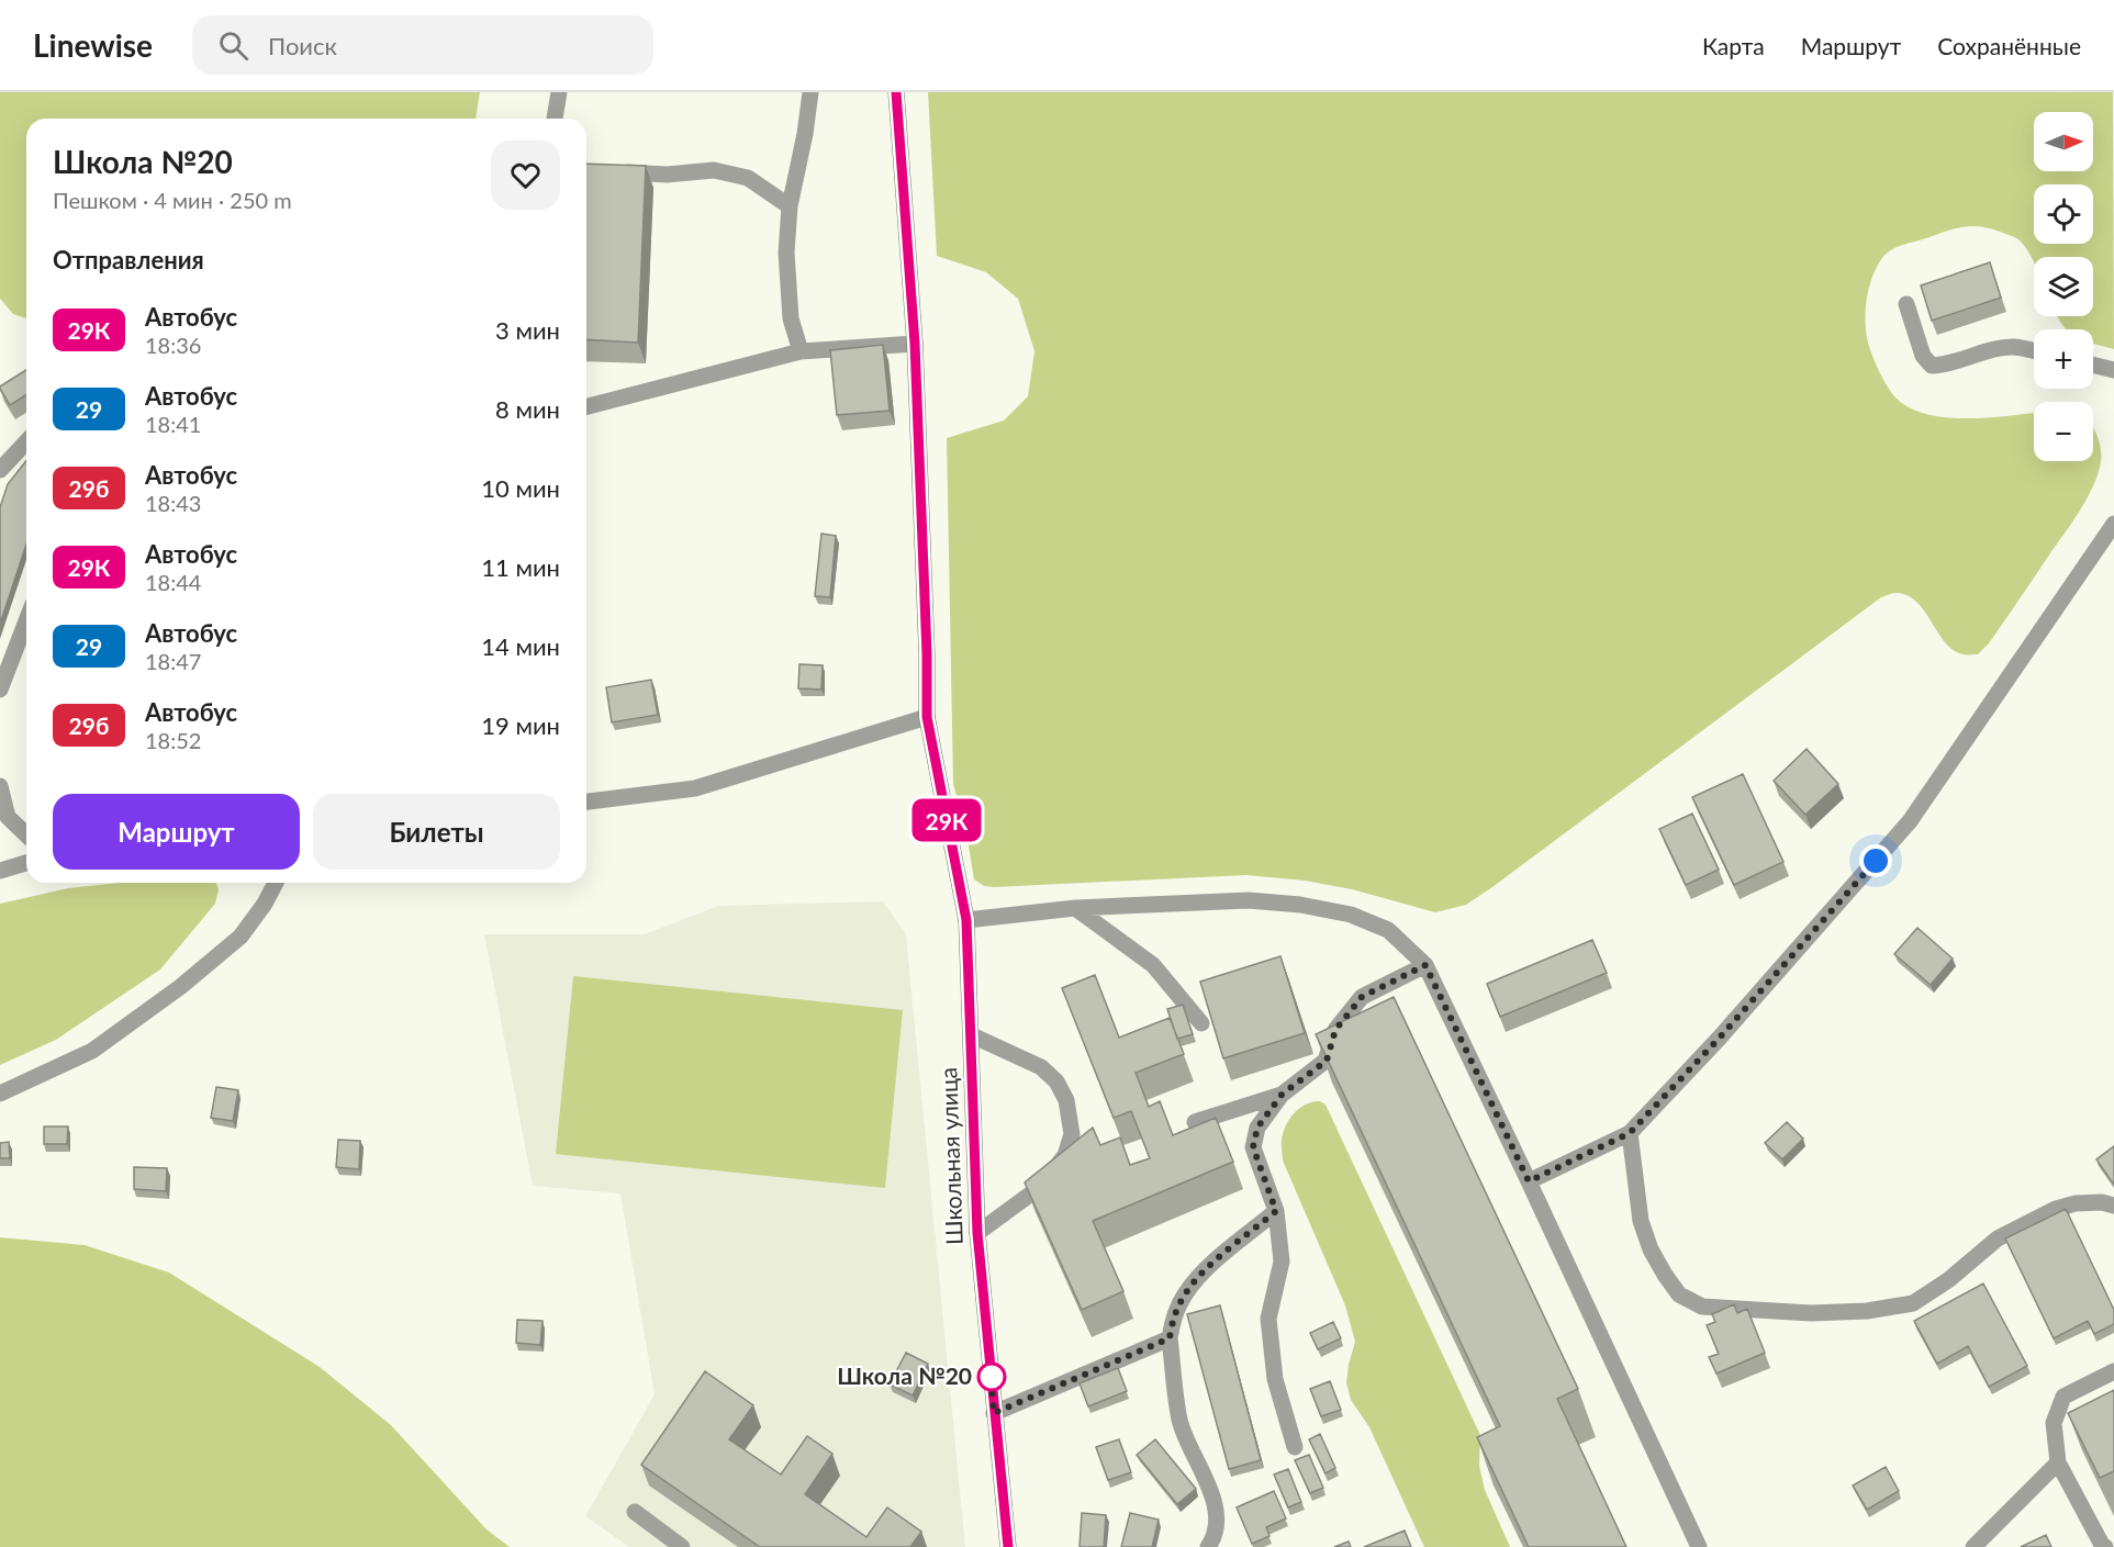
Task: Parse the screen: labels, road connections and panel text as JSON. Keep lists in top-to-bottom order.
{
  "streets": {
    "main road": ["Школьная улица"]
  },
  "places": ["Школа №20"],
  "lines": ["bus line 29К"],
  "north": "right",
  "page": {
    "header": "Linewise",
    "search": "Поиск",
    "nav": ["Карта", "Маршрут", "Сохранённые"],
    "on_map": "29К",
    "map_buttons": ["+", "−"],
    "heading": [
      ["Школа №20", "Пешком · 4 мин · 250 m"],
      "Отправления"
    ],
    "list": [
      {
        "mark": "29К",
        "name": "Автобус",
        "note": "18:36",
        "value": "3 мин"
      },
      {
        "mark": "29",
        "name": "Автобус",
        "note": "18:41",
        "value": "8 мин"
      },
      {
        "mark": "29б",
        "name": "Автобус",
        "note": "18:43",
        "value": "10 мин"
      },
      {
        "mark": "29К",
        "name": "Автобус",
        "note": "18:44",
        "value": "11 мин"
      },
      {
        "mark": "29",
        "name": "Автобус",
        "note": "18:47",
        "value": "14 мин"
      },
      {
        "mark": "29б",
        "name": "Автобус",
        "note": "18:52",
        "value": "19 мин"
      }
    ],
    "buttons": ["Маршрут", "Билеты"]
  }
}
